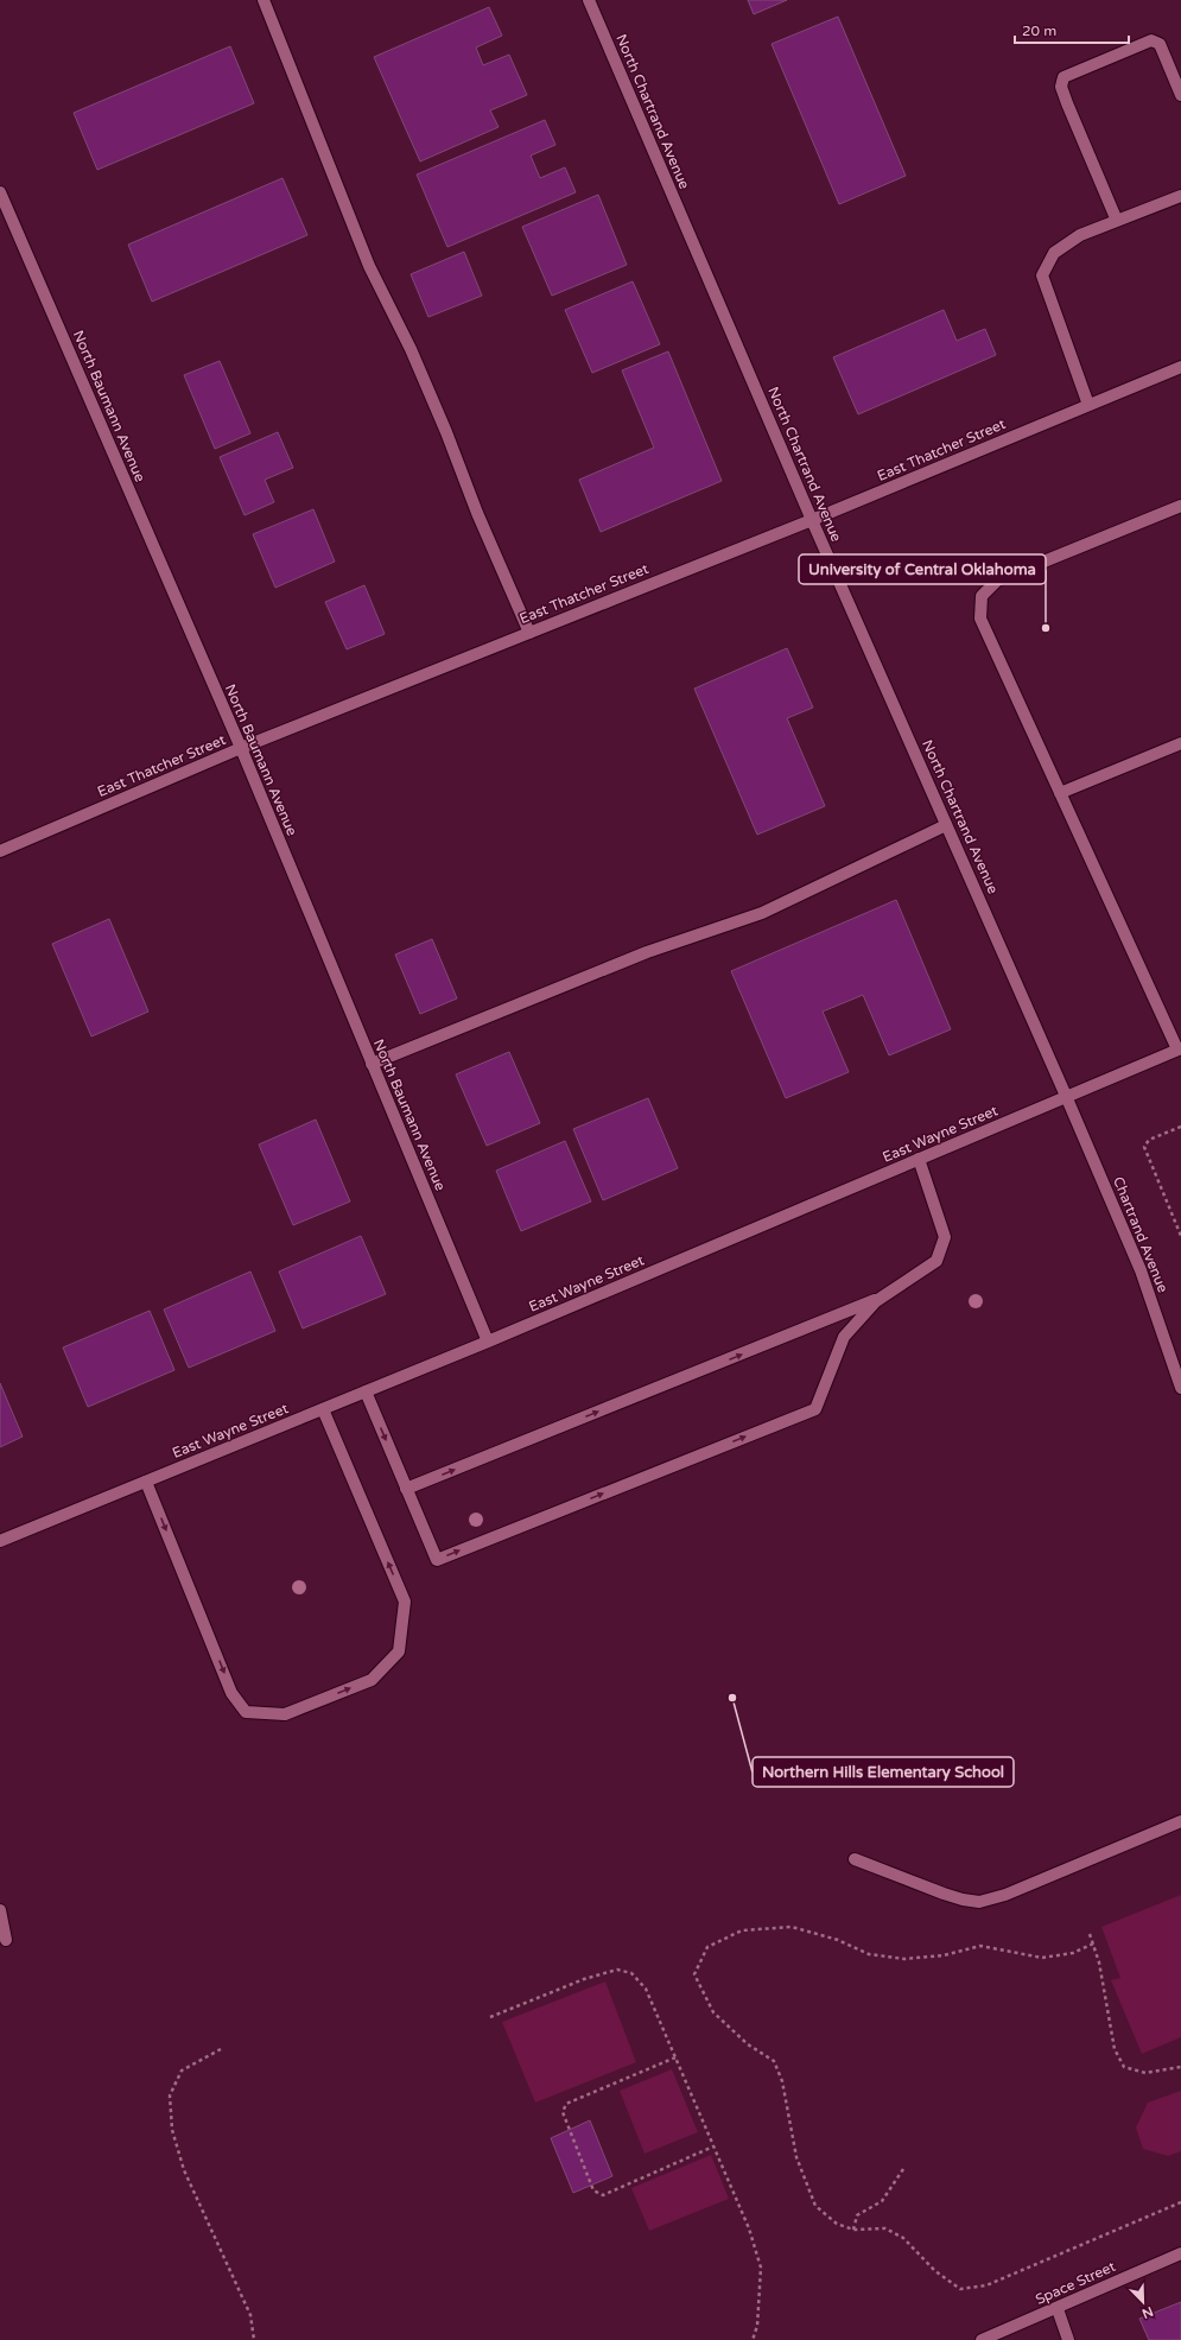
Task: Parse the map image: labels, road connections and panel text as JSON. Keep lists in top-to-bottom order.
{
  "streets": {
    "street": [
      "North Chartrand Avenue",
      "North Baumann Avenue",
      "East Thatcher Street",
      "East Wayne Street",
      "Chartrand Avenue",
      "Space Street"
    ]
  },
  "crossings": [
    ["North Chartrand Avenue", "East Thatcher Street"],
    ["North Chartrand Avenue", "East Wayne Street"],
    ["North Chartrand Avenue", "Chartrand Avenue"],
    ["North Baumann Avenue", "East Thatcher Street"],
    ["North Baumann Avenue", "East Wayne Street"],
    ["East Wayne Street", "Chartrand Avenue"]
  ],
  "places": ["University of Central Oklahoma", "Northern Hills Elementary School"],
  "scale_bar": "20 m",
  "north": "bottom right"
}
